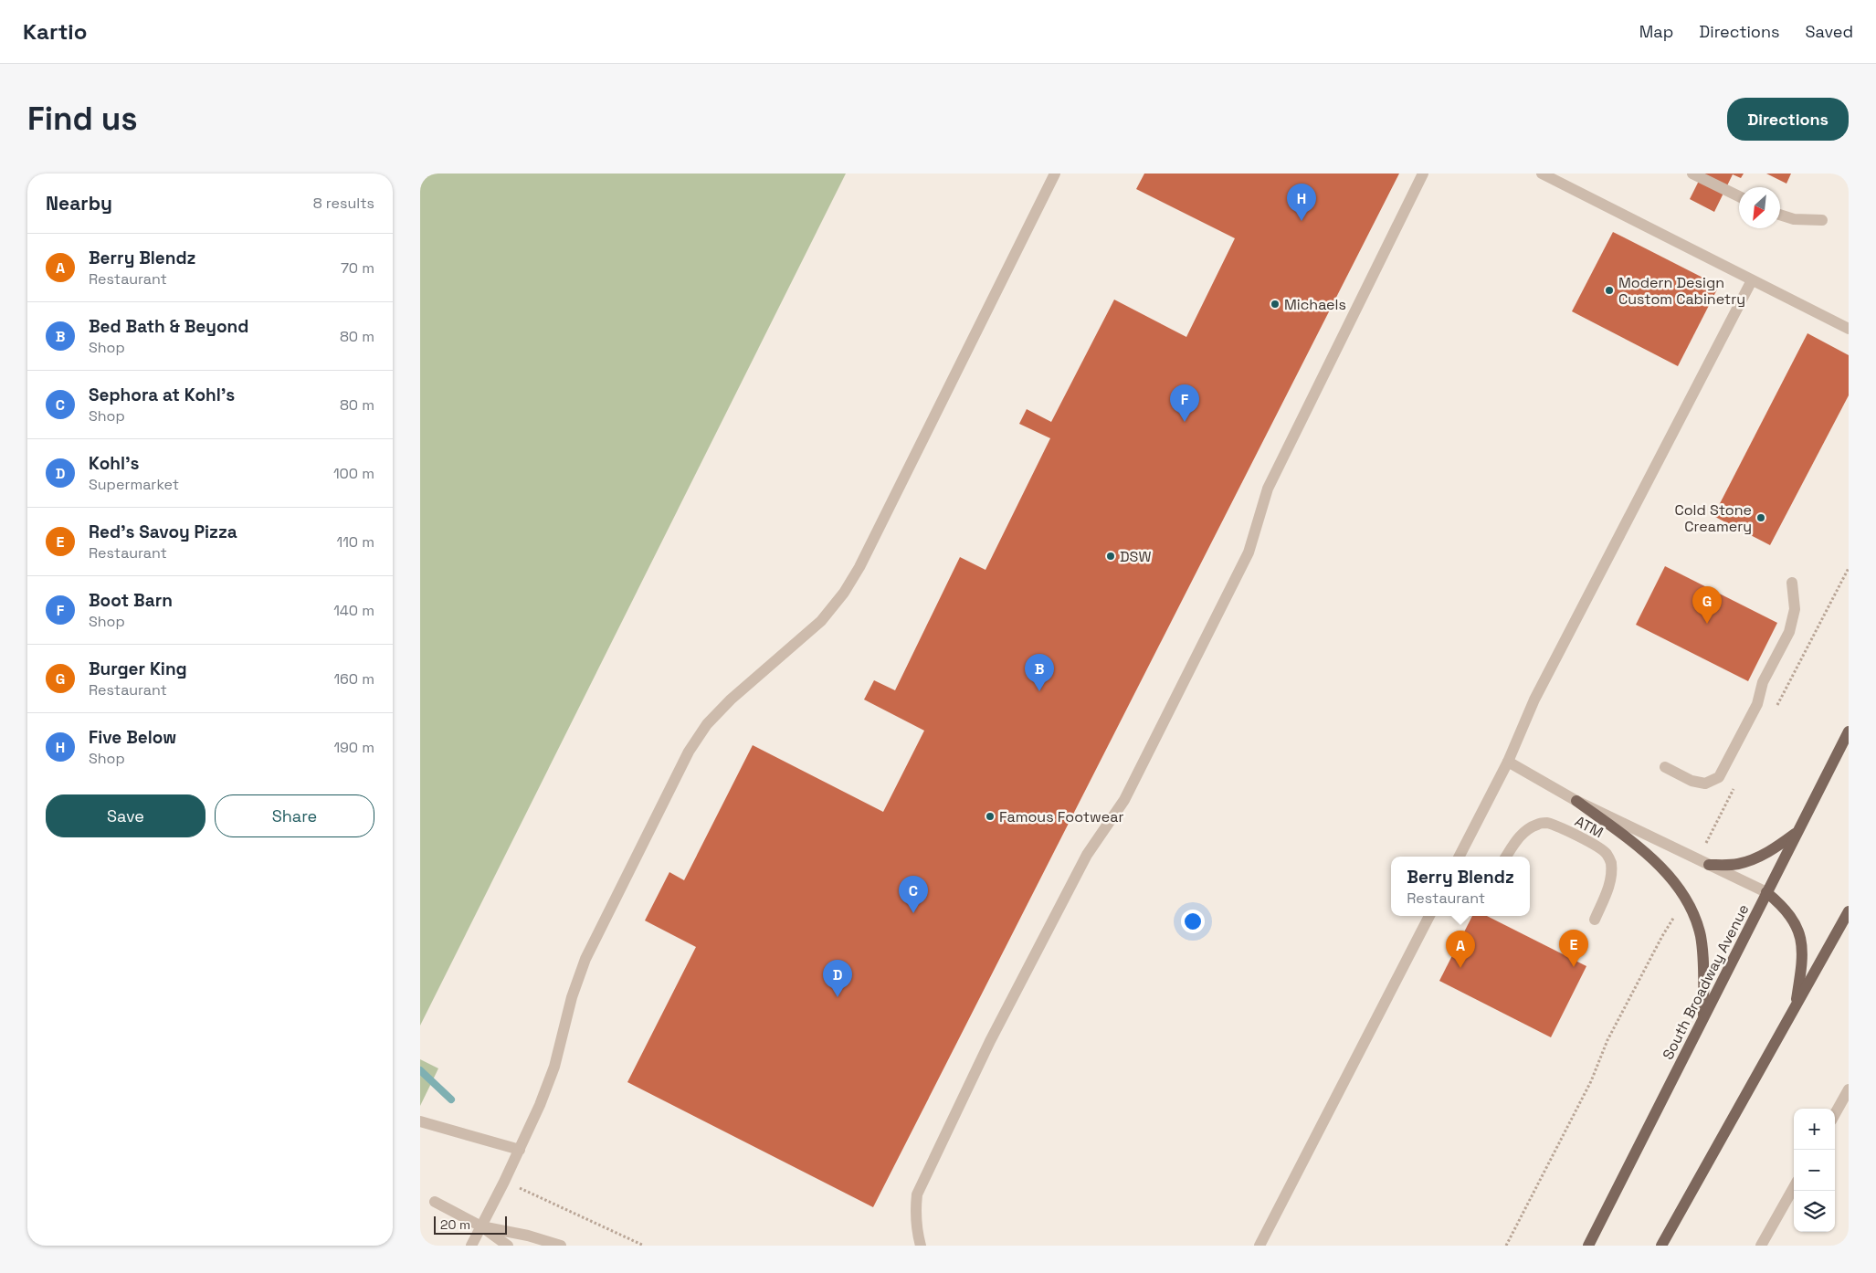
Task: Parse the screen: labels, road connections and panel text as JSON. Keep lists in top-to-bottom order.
{
  "streets": {
    "main road": ["South Broadway Avenue"],
    "street": ["ATM"]
  },
  "places": [
    "Modern Design Custom Cabinetry",
    "Michaels",
    "Cold Stone Creamery",
    "DSW",
    "Famous Footwear"
  ],
  "scale_bar": "20 m",
  "north": "bottom left",
  "page": {
    "header": "Kartio",
    "nav": ["Map", "Directions", "Saved"],
    "buttons": [
      "Directions",
      ["Save", "Share"]
    ],
    "title": "Find us",
    "heading": ["Nearby", "8 results"],
    "pins": [
      "H",
      "F",
      "G",
      "B",
      "C",
      "E",
      "A",
      "D"
    ],
    "list": [
      {
        "mark": "A",
        "name": "Berry Blendz",
        "note": "Restaurant",
        "value": "70 m"
      },
      {
        "mark": "B",
        "name": "Bed Bath & Beyond",
        "note": "Shop",
        "value": "80 m"
      },
      {
        "mark": "C",
        "name": "Sephora at Kohl's",
        "note": "Shop",
        "value": "80 m"
      },
      {
        "mark": "D",
        "name": "Kohl's",
        "note": "Supermarket",
        "value": "100 m"
      },
      {
        "mark": "E",
        "name": "Red's Savoy Pizza",
        "note": "Restaurant",
        "value": "110 m"
      },
      {
        "mark": "F",
        "name": "Boot Barn",
        "note": "Shop",
        "value": "140 m"
      },
      {
        "mark": "G",
        "name": "Burger King",
        "note": "Restaurant",
        "value": "160 m"
      },
      {
        "mark": "H",
        "name": "Five Below",
        "note": "Shop",
        "value": "190 m"
      }
    ],
    "popup": ["Berry Blendz", "Restaurant"],
    "map_buttons": ["+", "−"],
    "scale": "20 m"
  }
}
